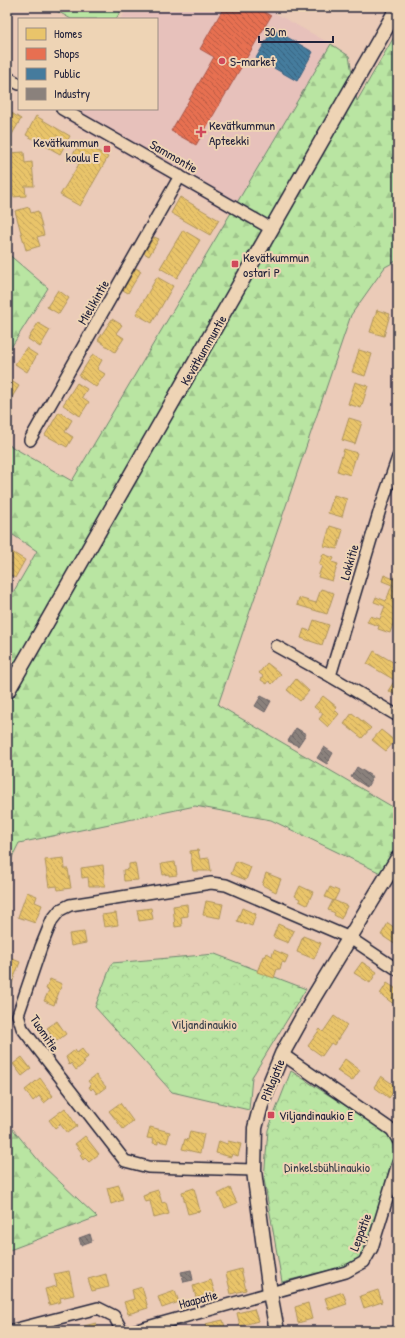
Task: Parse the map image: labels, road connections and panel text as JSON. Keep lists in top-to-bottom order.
{
  "streets": {
    "street": [
      "Sammontie",
      "Mielikintie",
      "Kevätkummuntie",
      "Lokkitie",
      "Tuomitie",
      "Pihlajatie",
      "Leppätie",
      "Haapatie"
    ]
  },
  "crossings": [
    ["Sammontie", "Mielikintie"],
    ["Sammontie", "Kevätkummuntie"],
    ["Tuomitie", "Pihlajatie"],
    ["Pihlajatie", "Leppätie"],
    ["Pihlajatie", "Haapatie"],
    ["Leppätie", "Haapatie"]
  ],
  "parks": ["Viljandinaukio", "Dinkelsbühlinaukio"],
  "places": {
    "other": ["S-market"],
    "health": ["Kevätkummun Apteekki"],
    "transit": ["Kevätkummun koulu E", "Kevätkummun ostari P", "Viljandinaukio E"]
  },
  "legend": [
    "Homes",
    "Shops",
    "Public",
    "Industry"
  ],
  "scale_bar": "50 m"
}
